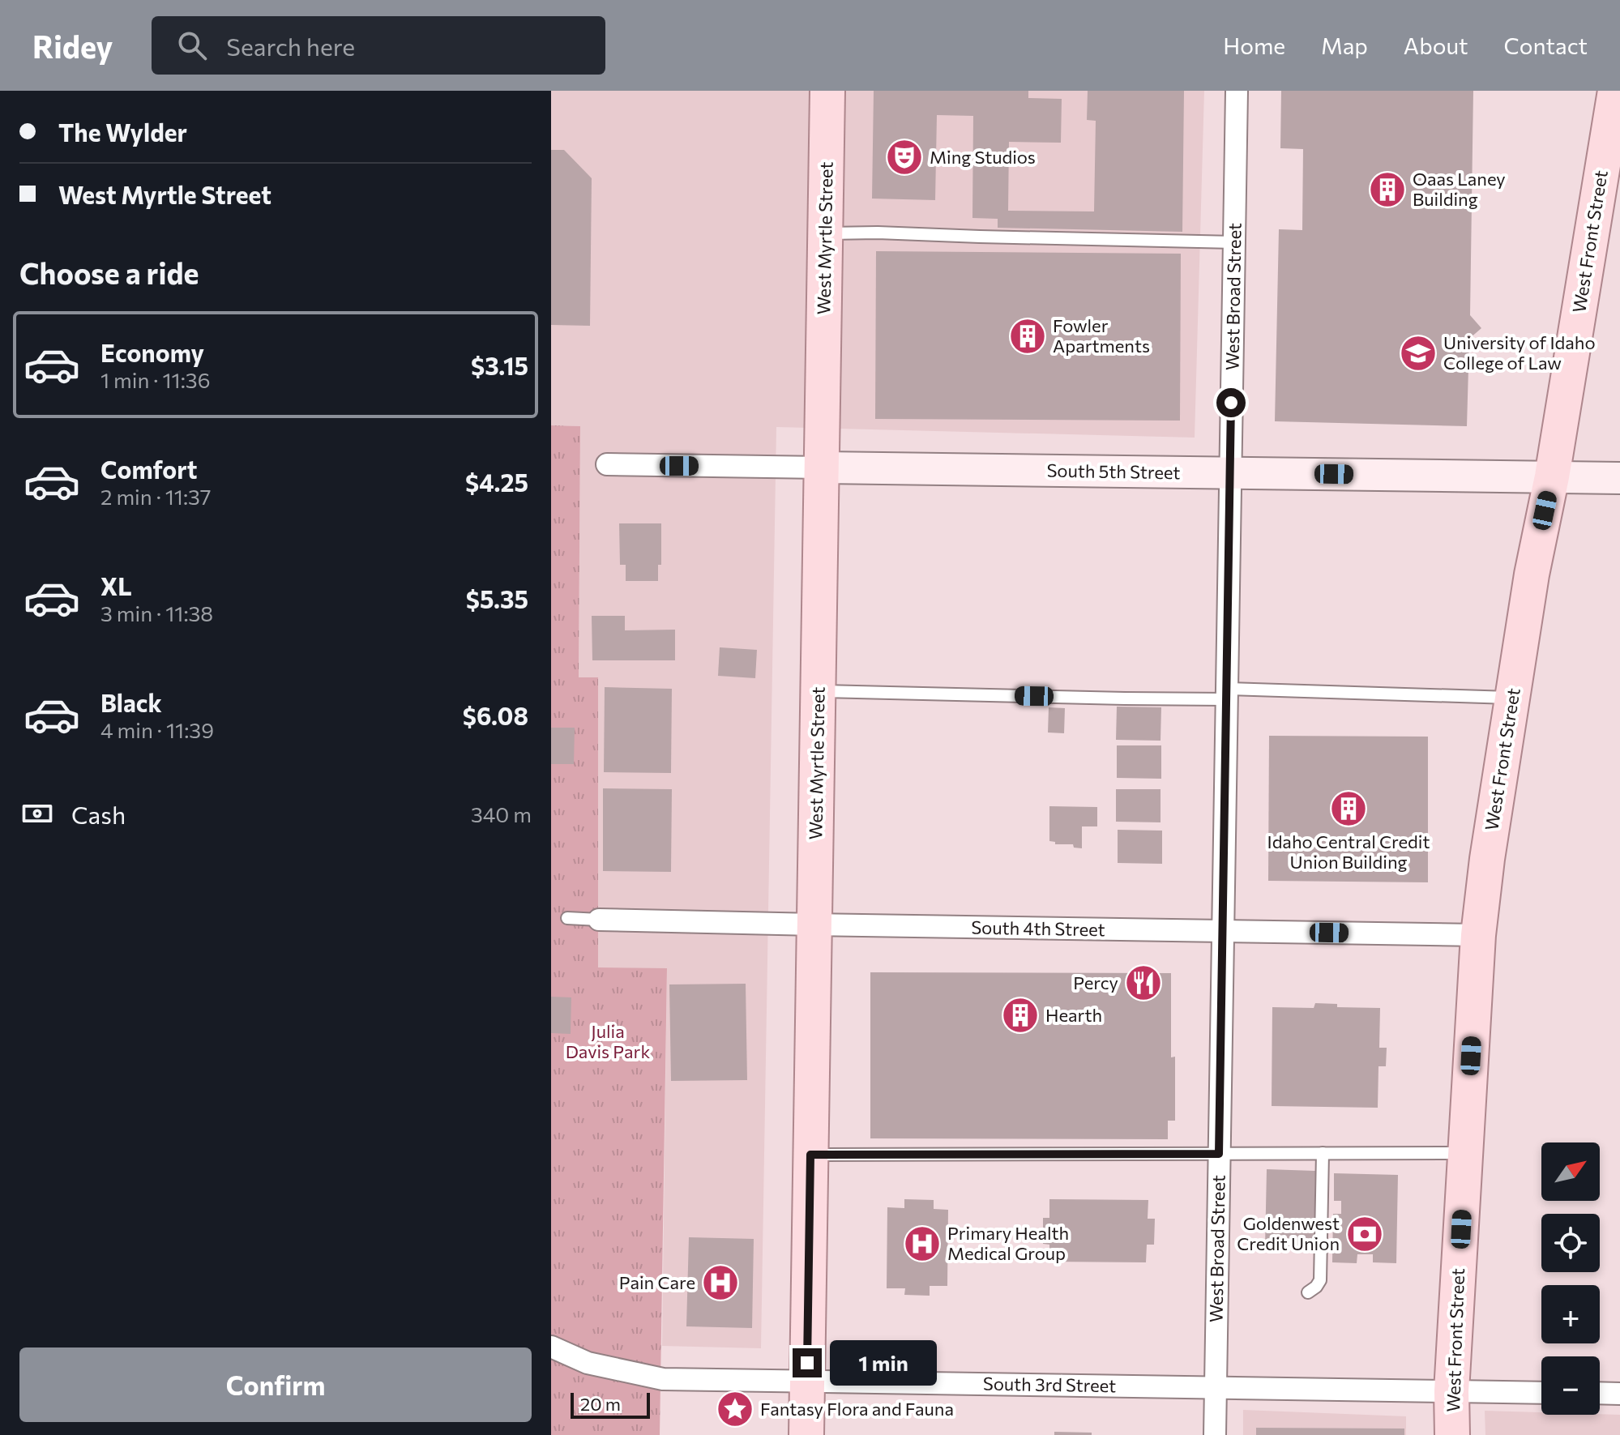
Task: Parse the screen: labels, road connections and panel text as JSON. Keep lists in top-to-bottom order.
{
  "streets": {
    "main road": ["West Myrtle Street", "West Front Street"],
    "street": [
      "West Broad Street",
      "South 5th Street",
      "South 4th Street",
      "South 3rd Street"
    ]
  },
  "crossings": [
    ["West Myrtle Street", "South 5th Street"],
    ["West Myrtle Street", "South 4th Street"],
    ["West Myrtle Street", "South 3rd Street"],
    ["West Front Street", "South 5th Street"],
    ["West Front Street", "South 4th Street"],
    ["West Front Street", "South 3rd Street"],
    ["West Broad Street", "South 5th Street"],
    ["West Broad Street", "South 4th Street"],
    ["West Broad Street", "South 3rd Street"]
  ],
  "parks": ["Julia Davis Park"],
  "places": {
    "theatre": ["Ming Studios"],
    "building": [
      "Oaas Laney Building",
      "Fowler Apartments",
      "Idaho Central Credit Union Building",
      "Hearth"
    ],
    "school or university": ["University of Idaho College of Law"],
    "restaurant": ["Percy"],
    "bank": ["Goldenwest Credit Union"],
    "hospital": ["Primary Health Medical Group", "Pain Care"],
    "place": ["Fantasy Flora and Fauna"]
  },
  "scale_bar": "20 m",
  "north": "top right",
  "page": {
    "header": "Ridey",
    "search": "Search here",
    "nav": [
      "Home",
      "Map",
      "About",
      "Contact"
    ],
    "banner": ["The Wylder", "West Myrtle Street"],
    "heading": "Choose a ride",
    "list": [
      {
        "name": "Economy",
        "note": "1 min · 11:36",
        "value": "$3.15"
      },
      {
        "name": "Comfort",
        "note": "2 min · 11:37",
        "value": "$4.25"
      },
      {
        "name": "XL",
        "note": "3 min · 11:38",
        "value": "$5.35"
      },
      {
        "name": "Black",
        "note": "4 min · 11:39",
        "value": "$6.08"
      }
    ],
    "pay": ["Cash", "340 m"],
    "map_buttons": ["+", "−"],
    "buttons": "Confirm",
    "bubble": "1 min",
    "scale": "20 m"
  }
}
